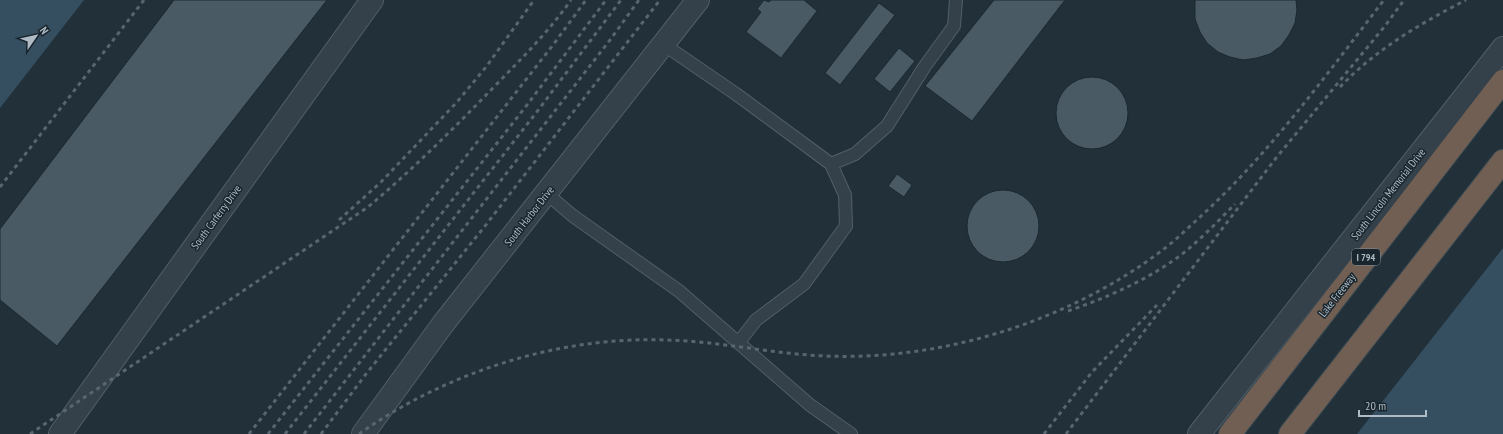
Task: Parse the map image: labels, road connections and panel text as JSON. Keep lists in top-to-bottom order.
{
  "streets": {
    "highway": ["I 794", "Lake Freeway"],
    "street": ["South Lincoln Memorial Drive", "South Harbor Drive", "South Carferry Drive"]
  },
  "scale_bar": "20 m",
  "north": "top right"
}
